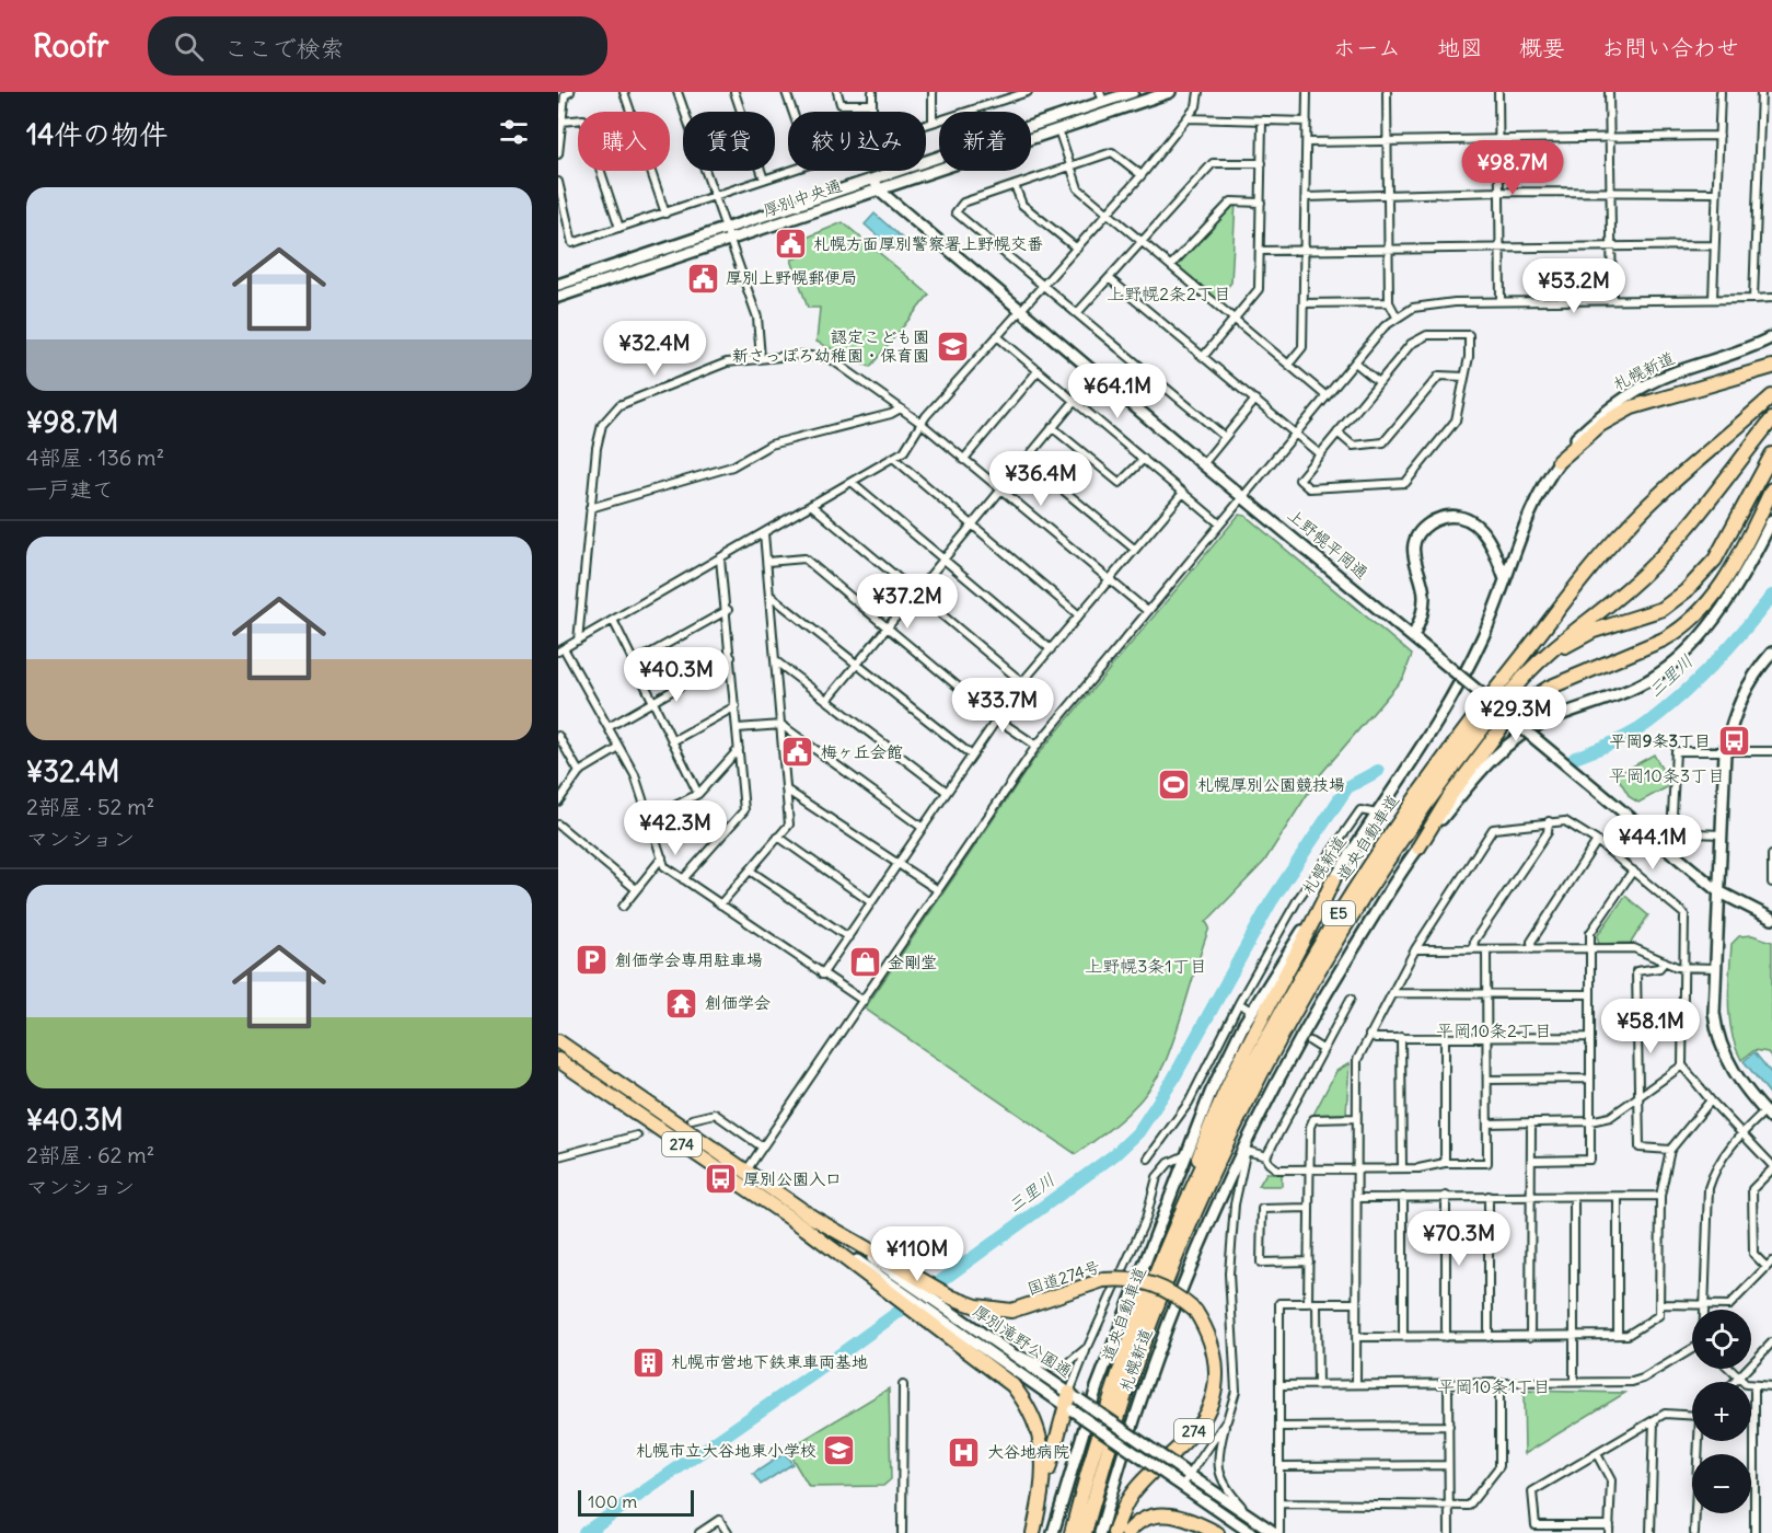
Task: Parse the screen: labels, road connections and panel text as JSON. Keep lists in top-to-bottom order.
{
  "streets": {
    "highway": [
      "道央自動車道",
      "E5",
      "274",
      "国道274号"
    ],
    "street": [
      "厚別中央通",
      "札幌新道",
      "上野幌平岡通",
      "厚別滝野公園通"
    ]
  },
  "crossings": [
    ["厚別中央通", "上野幌平岡通"],
    ["274", "国道274号"],
    ["国道274号", "厚別滝野公園通"]
  ],
  "districts": [
    "上野幌2条2丁目",
    "平岡10条3丁目",
    "上野幌3条1丁目",
    "平岡10条2丁目",
    "平岡10条1丁目"
  ],
  "water": ["三里川"],
  "places": {
    "public building": ["札幌方面厚別警察署上野幌交番", "厚別上野幌郵便局", "梅ヶ丘会館"],
    "school or university": ["認定こども園 新さっぽろ幼稚園・保育園", "札幌市立大谷地東小学校"],
    "bus stop": ["平岡9条3丁目", "厚別公園入口"],
    "sports": ["札幌厚別公園競技場"],
    "parking": ["創価学会専用駐車場"],
    "shop": ["金剛堂"],
    "temple": ["創価学会"],
    "building": ["札幌市営地下鉄東車両基地"],
    "hospital": ["大谷地病院"]
  },
  "scale_bar": "100 m",
  "page": {
    "header": "Roofr",
    "search": "ここで検索",
    "nav": [
      "ホーム",
      "地図",
      "概要",
      "お問い合わせ"
    ],
    "heading": "14件の物件",
    "chip": [
      "購入",
      "賃貸",
      "絞り込み",
      "新着"
    ],
    "price": [
      "¥98.7M",
      "¥53.2M",
      "¥32.4M",
      "¥64.1M",
      "¥36.4M",
      "¥37.2M",
      "¥40.3M",
      "¥33.7M",
      "¥29.3M",
      "¥42.3M",
      "¥44.1M",
      "¥58.1M",
      "¥70.3M",
      "¥110M"
    ],
    "list": [
      {
        "name": "¥98.7M",
        "note": "4部屋 · 136 m² · 一戸建て"
      },
      {
        "name": "¥32.4M",
        "note": "2部屋 · 52 m² · マンション"
      },
      {
        "name": "¥40.3M",
        "note": "2部屋 · 62 m² · マンション"
      }
    ],
    "map_buttons": ["+", "−"],
    "scale": "100 m"
  }
}
